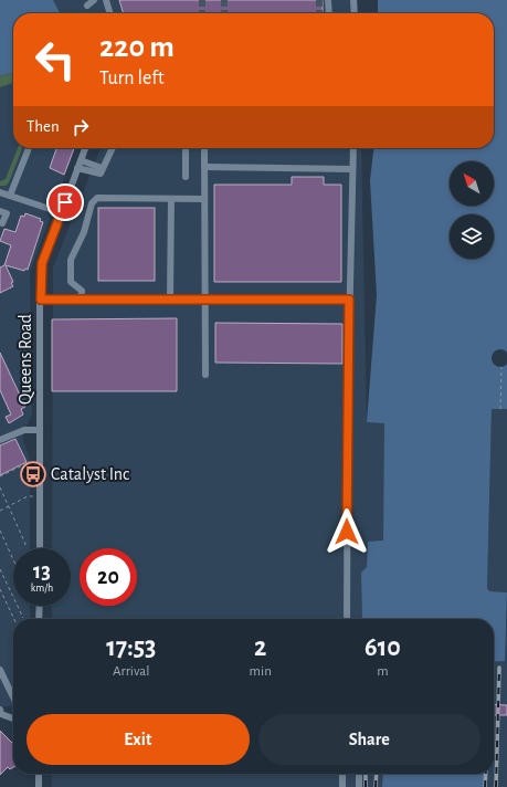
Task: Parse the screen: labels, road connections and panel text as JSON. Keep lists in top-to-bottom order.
{
  "streets": {
    "street": ["Queens Road"]
  },
  "places": {
    "bus stop": ["Catalyst Inc"]
  },
  "north": "top left",
  "page": {
    "turn": ["220 m", "Turn left"],
    "then": "Then",
    "speed": "13 km/h",
    "limit": "20",
    "eta": [
      "17:53",
      "Arrival",
      "2",
      "min",
      "610",
      "m"
    ],
    "buttons": ["Exit", "Share"]
  }
}
